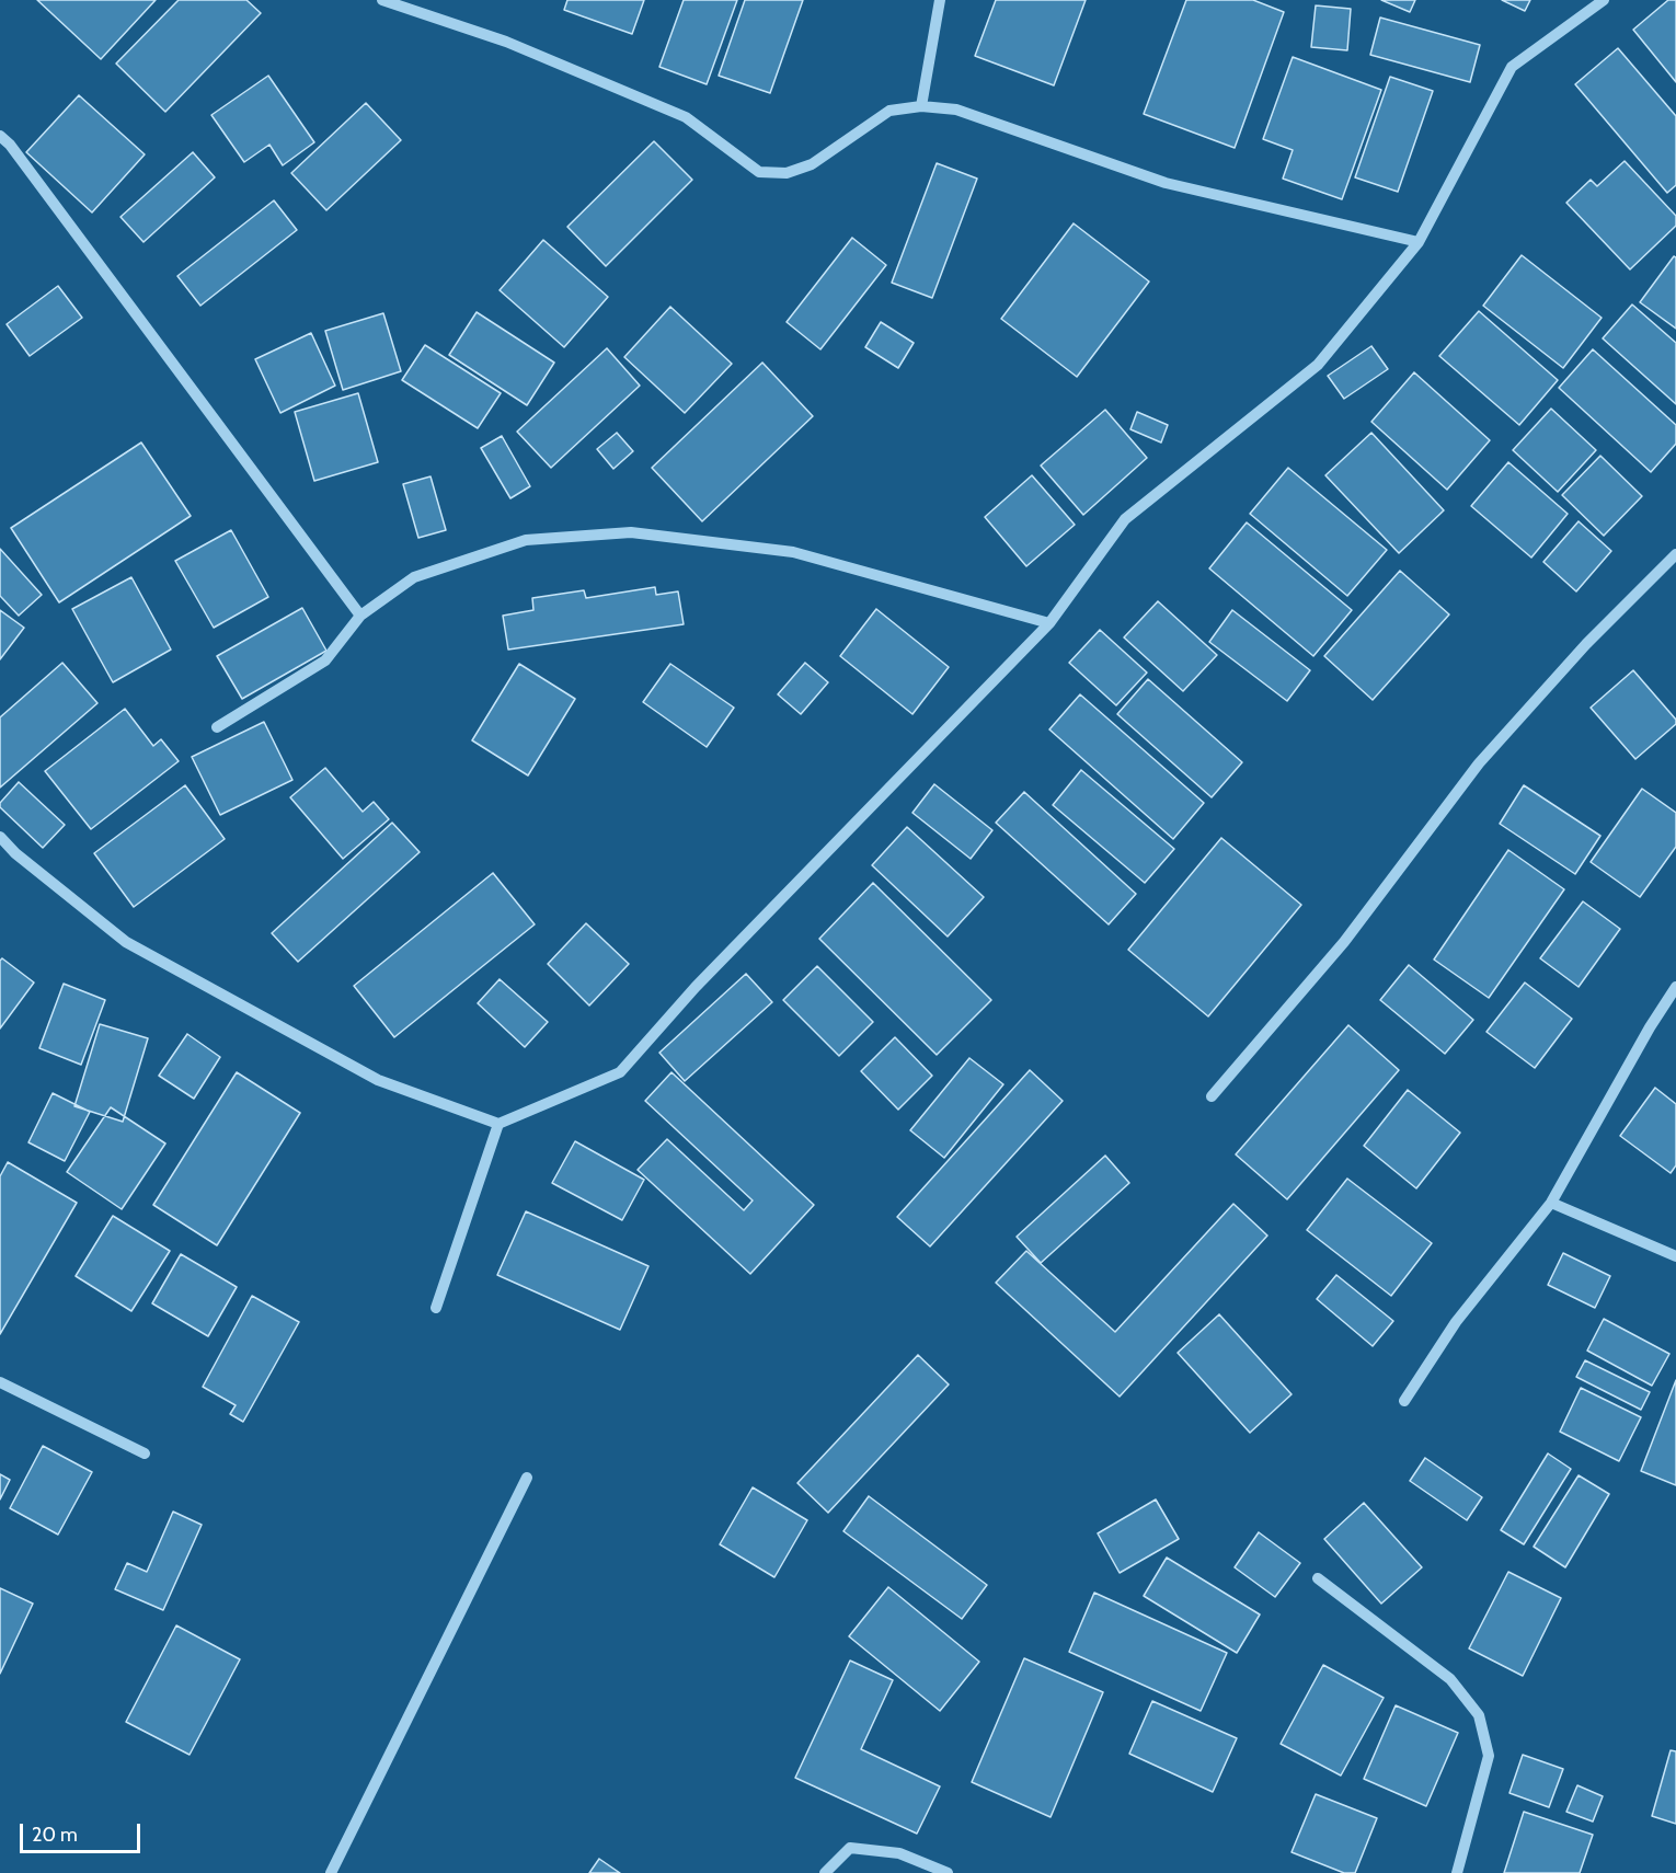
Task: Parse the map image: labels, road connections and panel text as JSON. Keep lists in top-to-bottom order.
{
  "scale_bar": "20 m"
}
